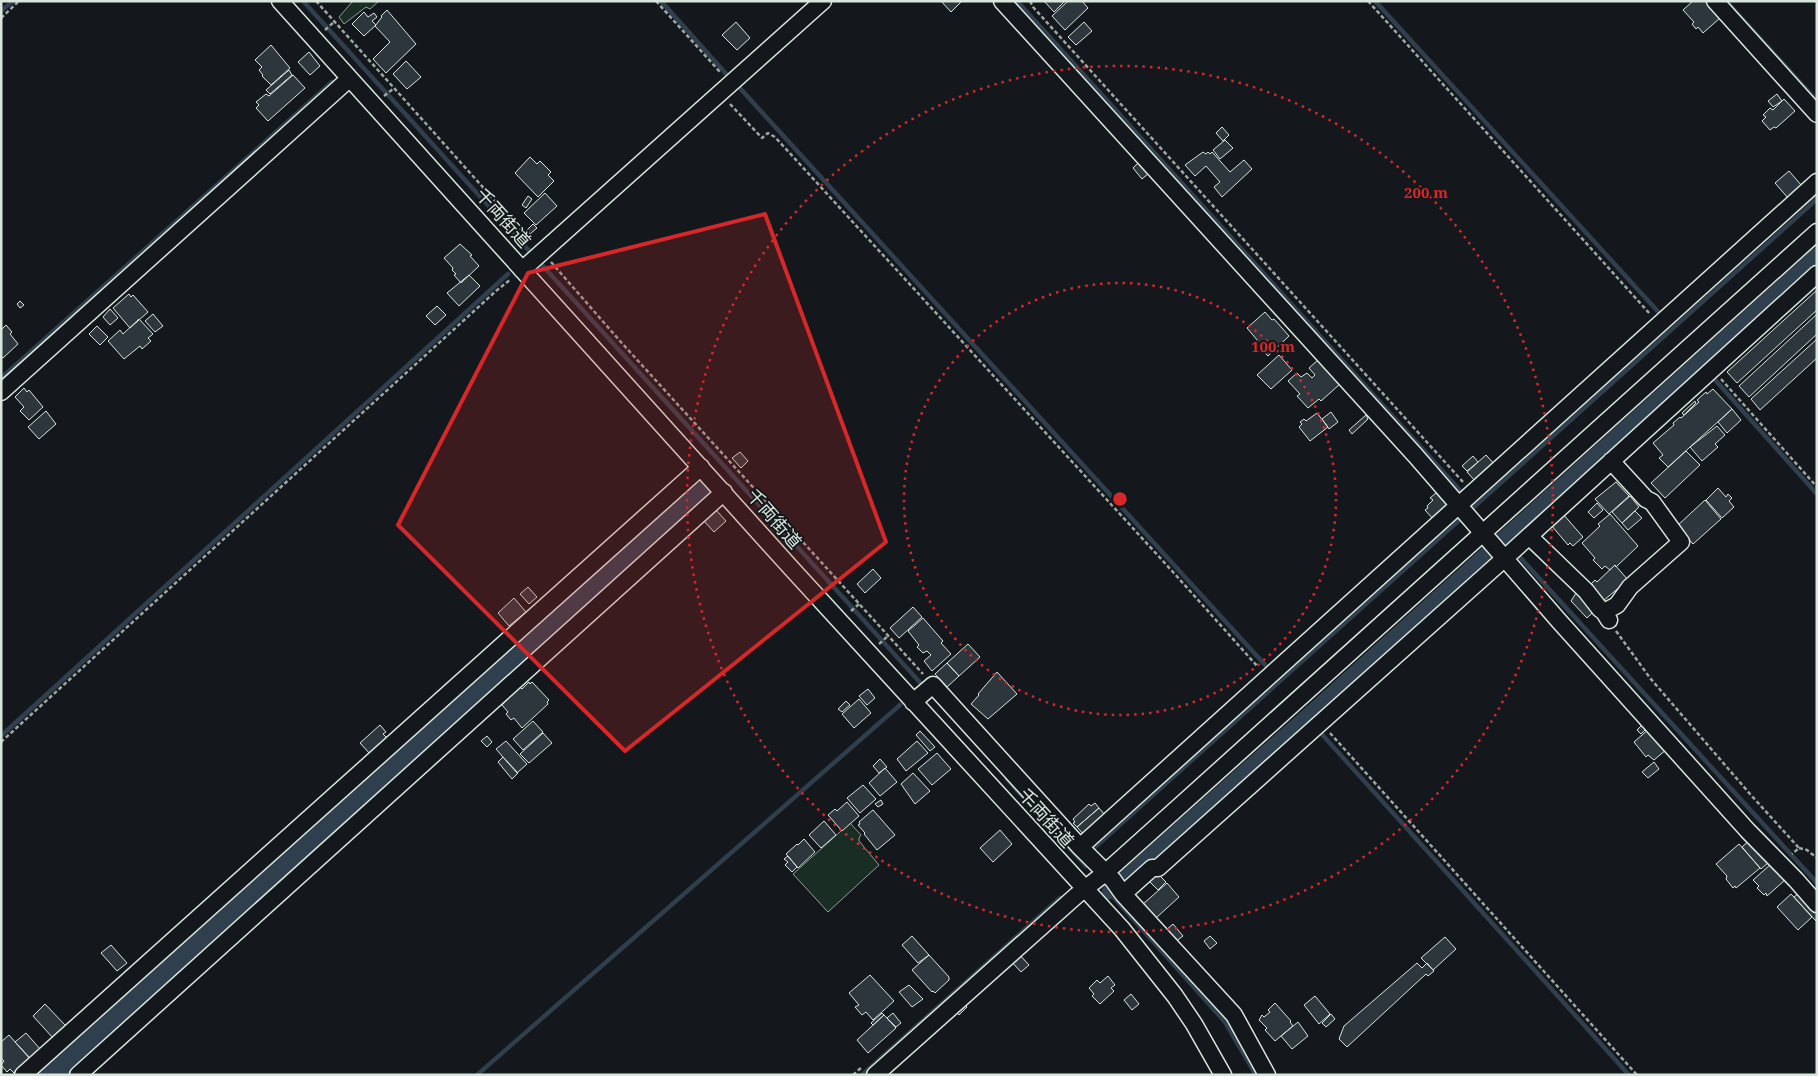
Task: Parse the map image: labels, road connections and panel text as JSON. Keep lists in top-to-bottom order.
{
  "streets": {
    "street": ["千両街道"]
  },
  "rings": ["200 m", "100 m"]
}
